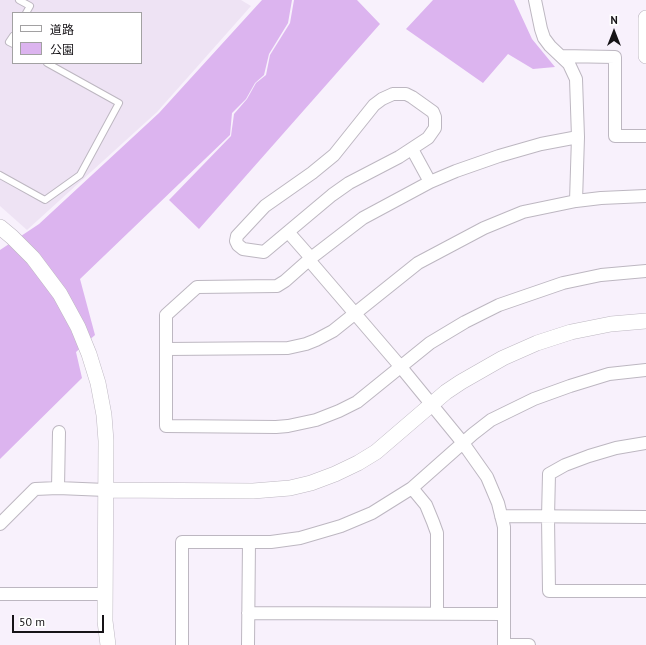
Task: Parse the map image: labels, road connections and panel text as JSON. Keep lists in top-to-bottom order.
{
  "legend": ["道路", "公園"],
  "scale_bar": "50 m",
  "north": "top"
}
